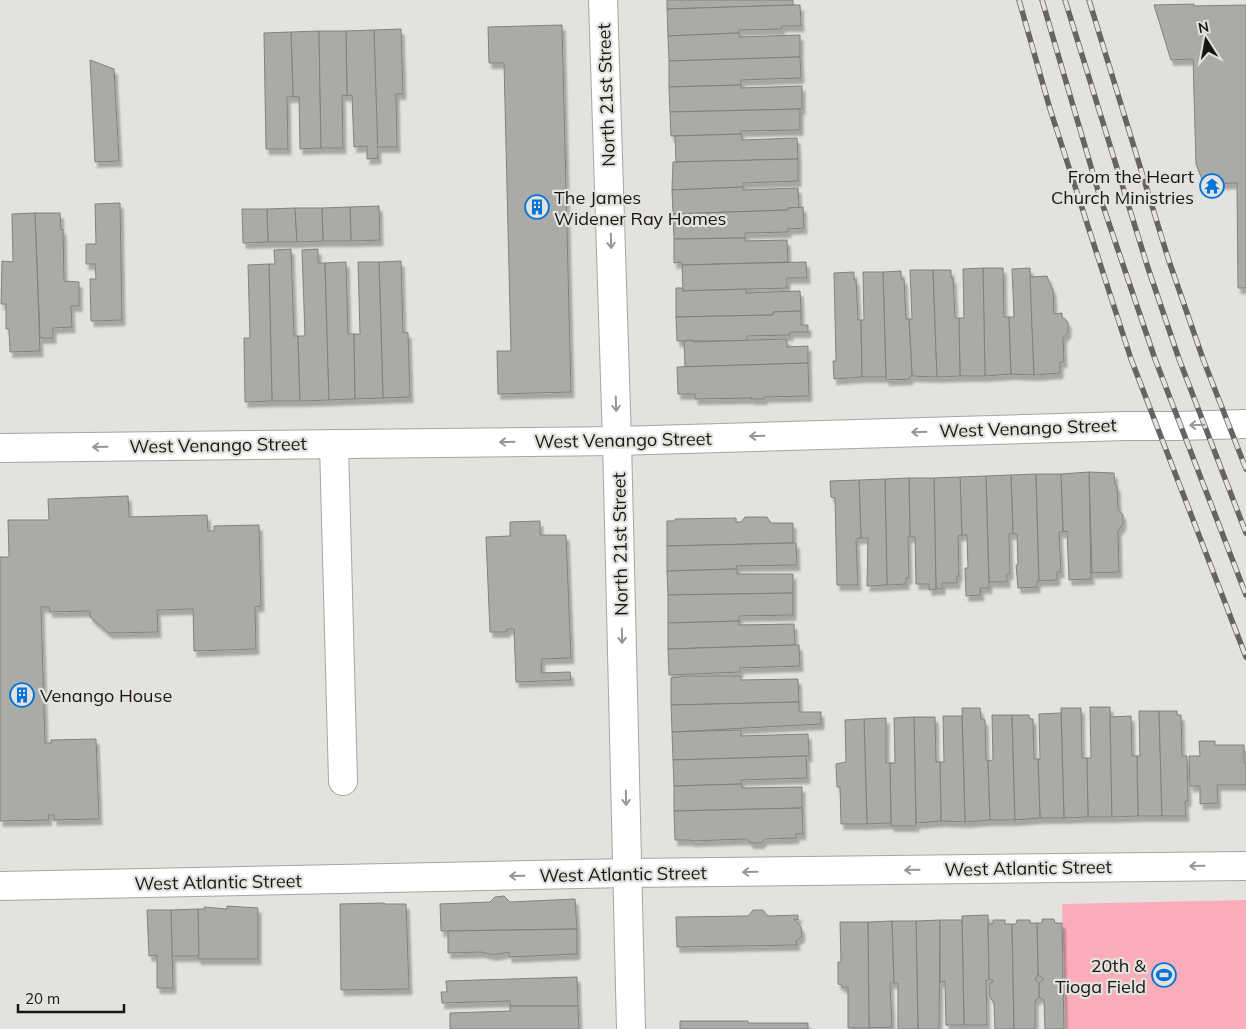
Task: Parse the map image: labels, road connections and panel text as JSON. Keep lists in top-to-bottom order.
{
  "streets": {
    "street": ["North 21st Street", "West Venango Street", "West Atlantic Street"]
  },
  "crossings": [
    ["North 21st Street", "West Venango Street"],
    ["North 21st Street", "West Atlantic Street"]
  ],
  "one_way": ["North 21st Street", "West Venango Street", "West Atlantic Street"],
  "places": {
    "temple": ["From the Heart Church Ministries"],
    "building": ["The James Widener Ray Homes", "Venango House"],
    "sports": ["20th & Tioga Field"]
  },
  "scale_bar": "20 m",
  "north": "top"
}
